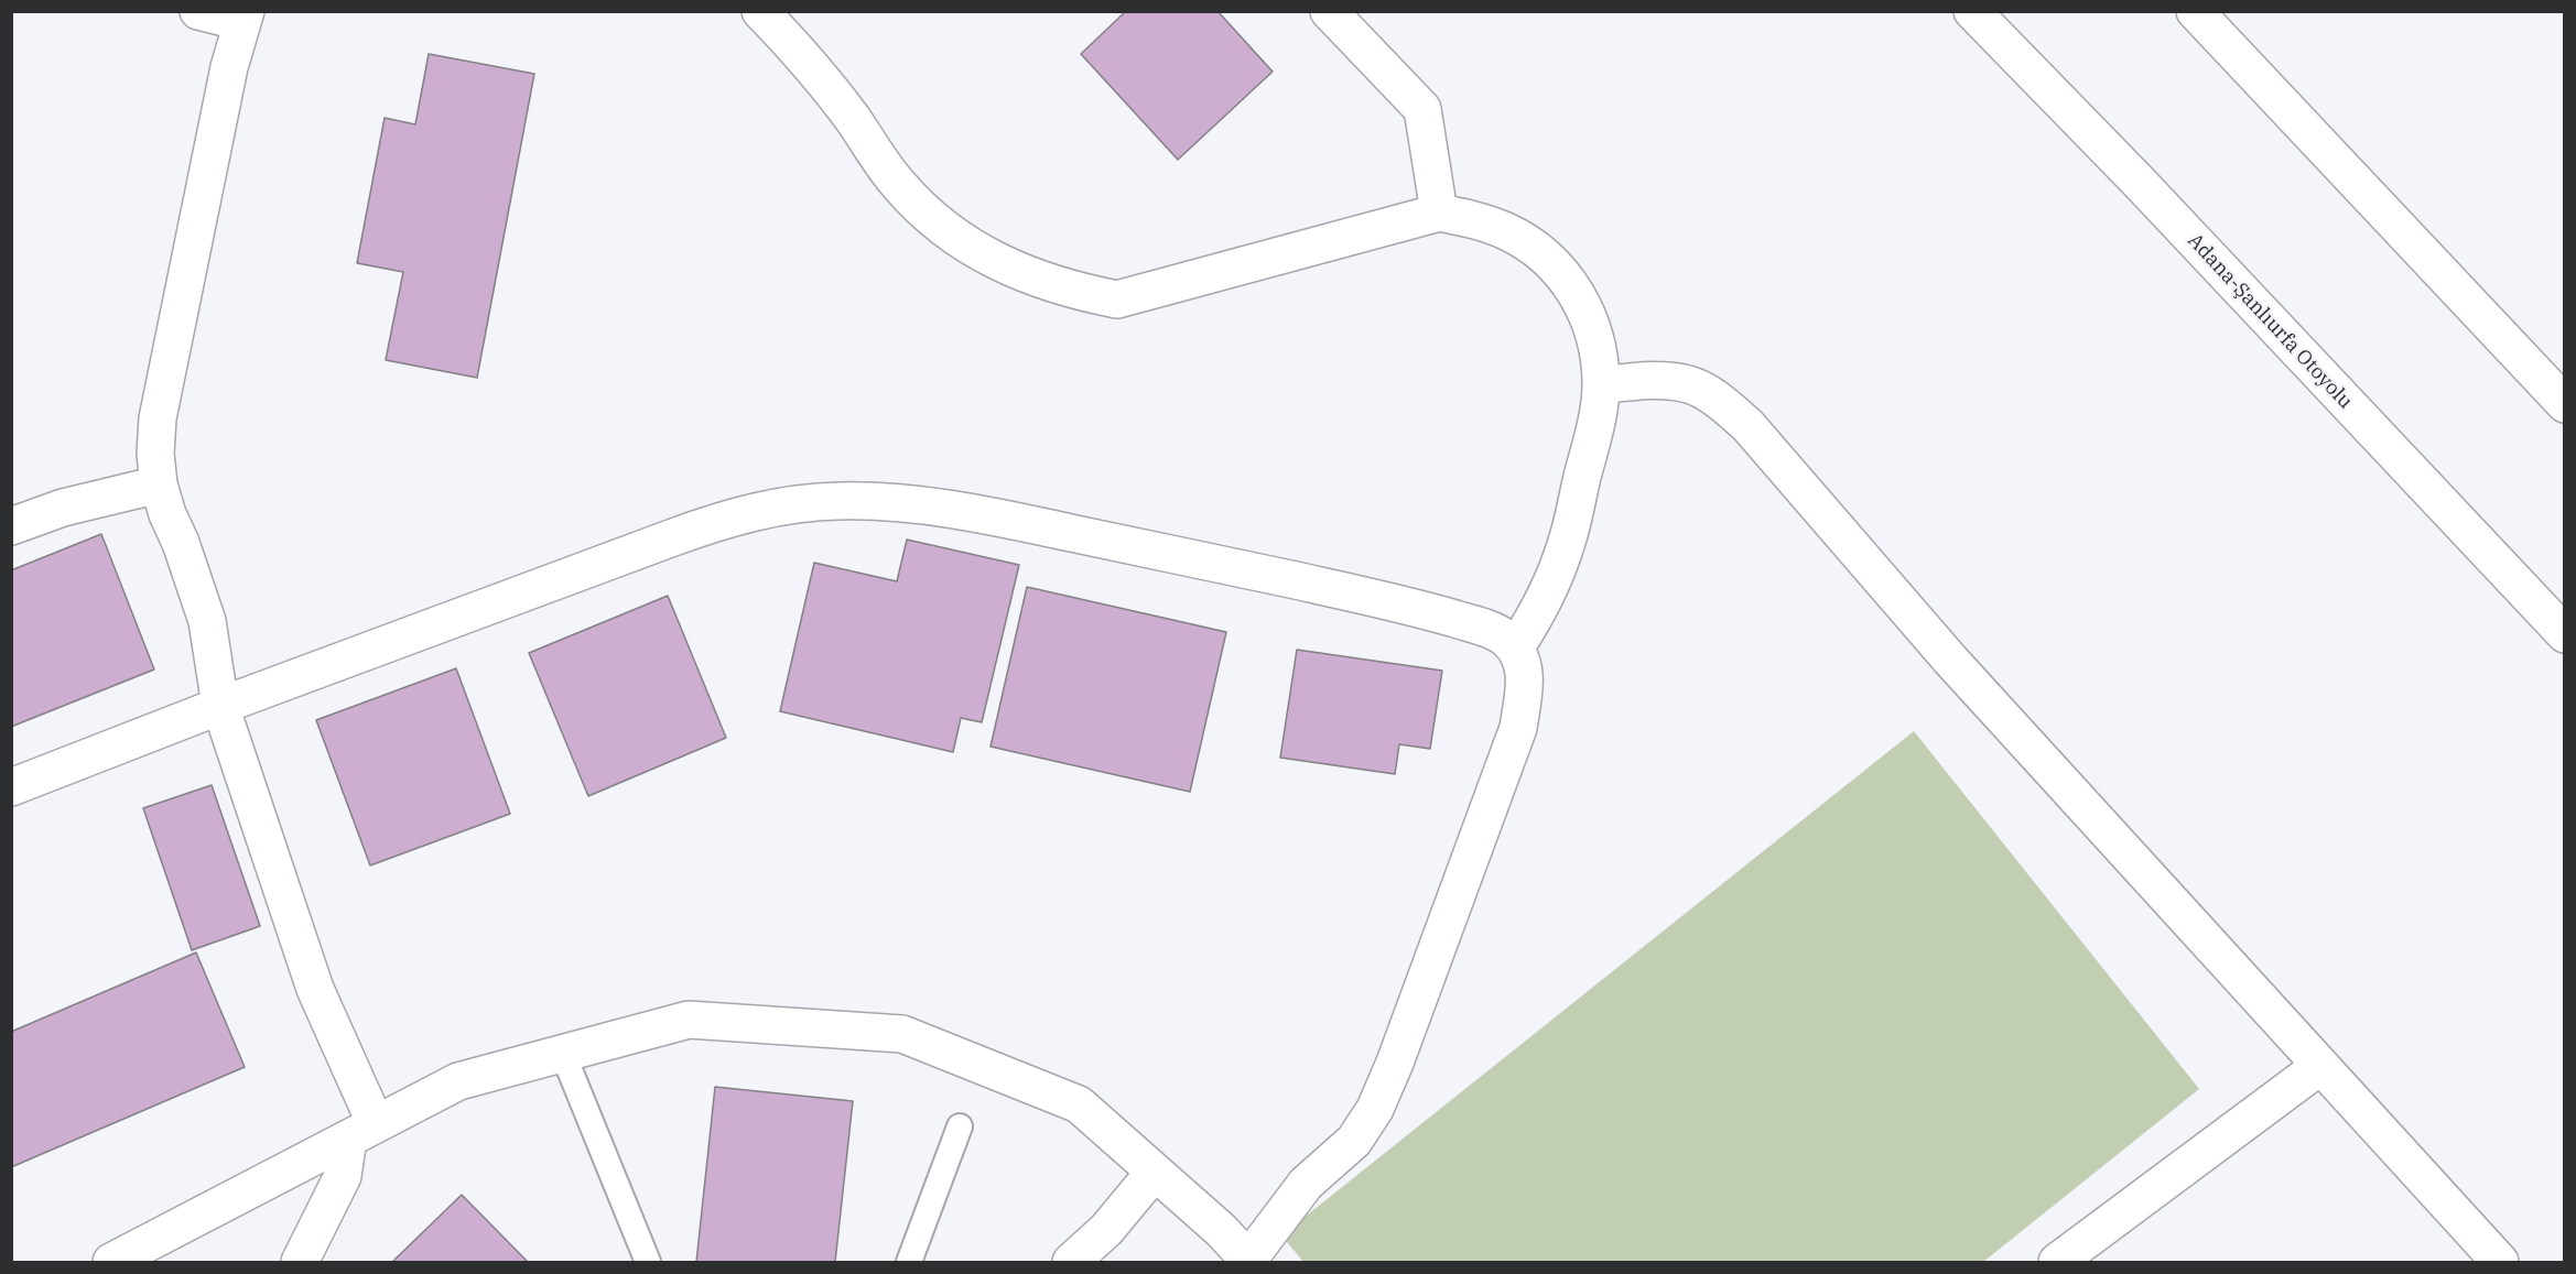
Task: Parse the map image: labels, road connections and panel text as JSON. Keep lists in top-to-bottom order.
{
  "streets": {
    "main road": ["Adana-Şanlıurfa Otoyolu"]
  }
}
